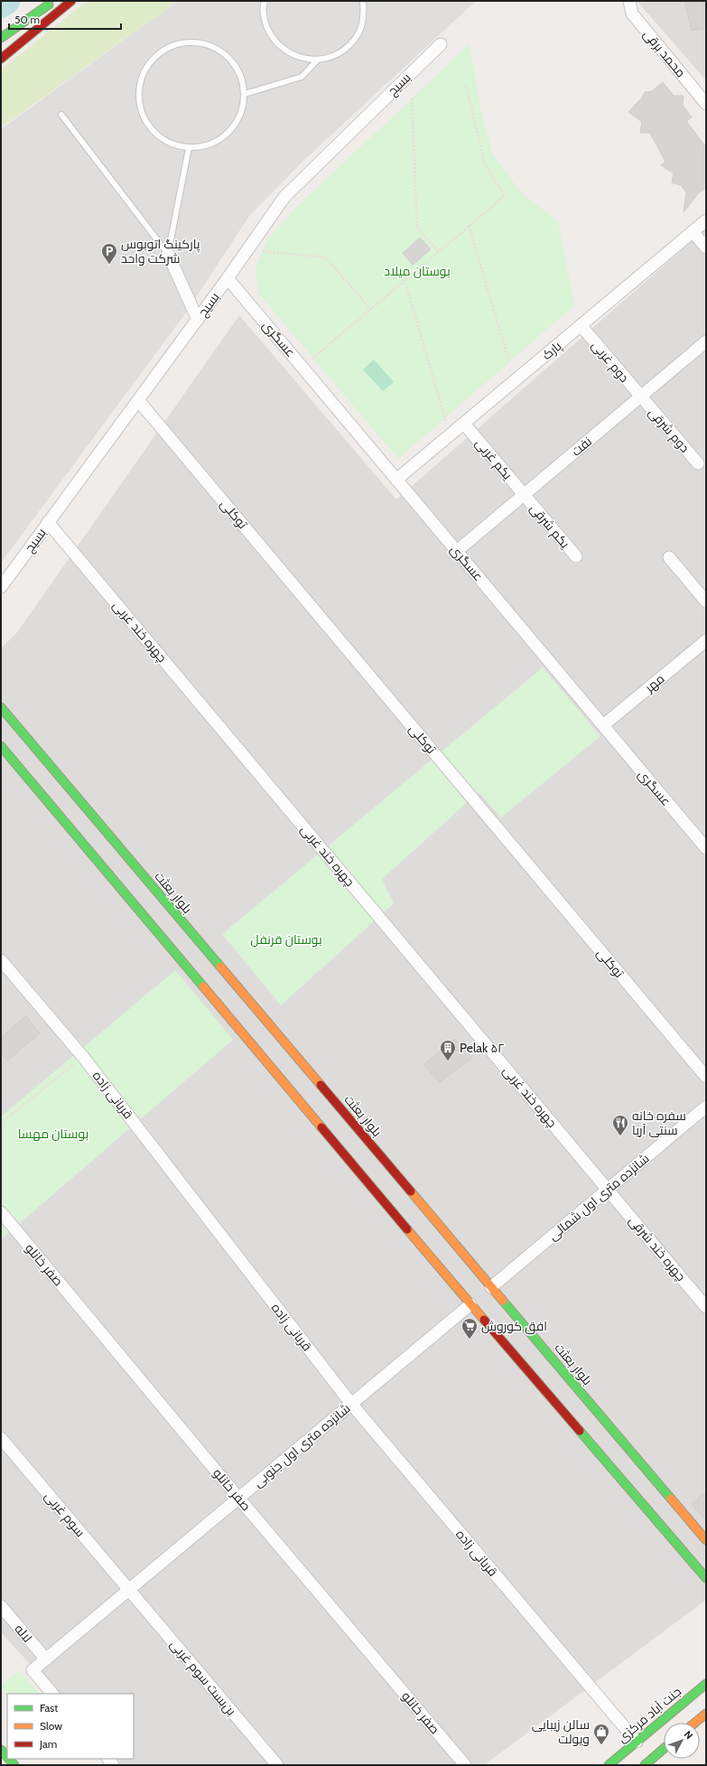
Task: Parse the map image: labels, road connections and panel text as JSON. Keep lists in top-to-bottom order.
{
  "streets": {
    "main road": ["بلوار بعثت", "جنت آباد مرکزی"],
    "street": [
      "محمد برقی",
      "بسیج",
      "عسگری",
      "پارک",
      "دوم غربی",
      "دوم شرقی",
      "نفت",
      "یکم غربی",
      "توکلی",
      "یکم شرقی",
      "چهره خند غربی",
      "مهر",
      "قربانی زاده",
      "شانزده متری اول شمالی",
      "چهره خند شرقی",
      "صفر خانلو",
      "شانزده متری اول جنوبی",
      "سوم غربی",
      "لاله",
      "بن‌بست سوم غربی"
    ]
  },
  "crossings": [
    ["بسیج", "عسگری"],
    ["بسیج", "توکلی"],
    ["بسیج", "چهره خند غربی"],
    ["عسگری", "پارک"],
    ["عسگری", "نفت"],
    ["عسگری", "مهر"],
    ["پارک", "دوم غربی"],
    ["پارک", "یکم غربی"],
    ["دوم غربی", "دوم شرقی"],
    ["دوم غربی", "نفت"],
    ["دوم شرقی", "نفت"],
    ["نفت", "یکم غربی"],
    ["نفت", "یکم شرقی"],
    ["یکم غربی", "یکم شرقی"],
    ["چهره خند غربی", "شانزده متری اول شمالی"],
    ["چهره خند غربی", "چهره خند شرقی"],
    ["بلوار بعثت", "شانزده متری اول شمالی"],
    ["قربانی زاده", "شانزده متری اول جنوبی"],
    ["قربانی زاده", "جنت آباد مرکزی"],
    ["شانزده متری اول شمالی", "چهره خند شرقی"],
    ["صفر خانلو", "شانزده متری اول جنوبی"],
    ["شانزده متری اول جنوبی", "سوم غربی"],
    ["شانزده متری اول جنوبی", "لاله"],
    ["شانزده متری اول جنوبی", "بن‌بست سوم غربی"],
    ["سوم غربی", "بن‌بست سوم غربی"]
  ],
  "parks": ["بوستان میلاد", "بوستان قرنفل", "بوستان مهسا"],
  "places": {
    "parking": ["پارکینگ اتوبوس شرکت واحد"],
    "building": ["Pelak ۵۲"],
    "restaurant": ["سفره خانه سنتی آریا"],
    "supermarket": ["افق کوروش"],
    "shop": ["سالن زیبایی ویولت"]
  },
  "legend": ["Fast", "Slow", "Jam"],
  "scale_bar": "50 m",
  "north": "top right"
}
